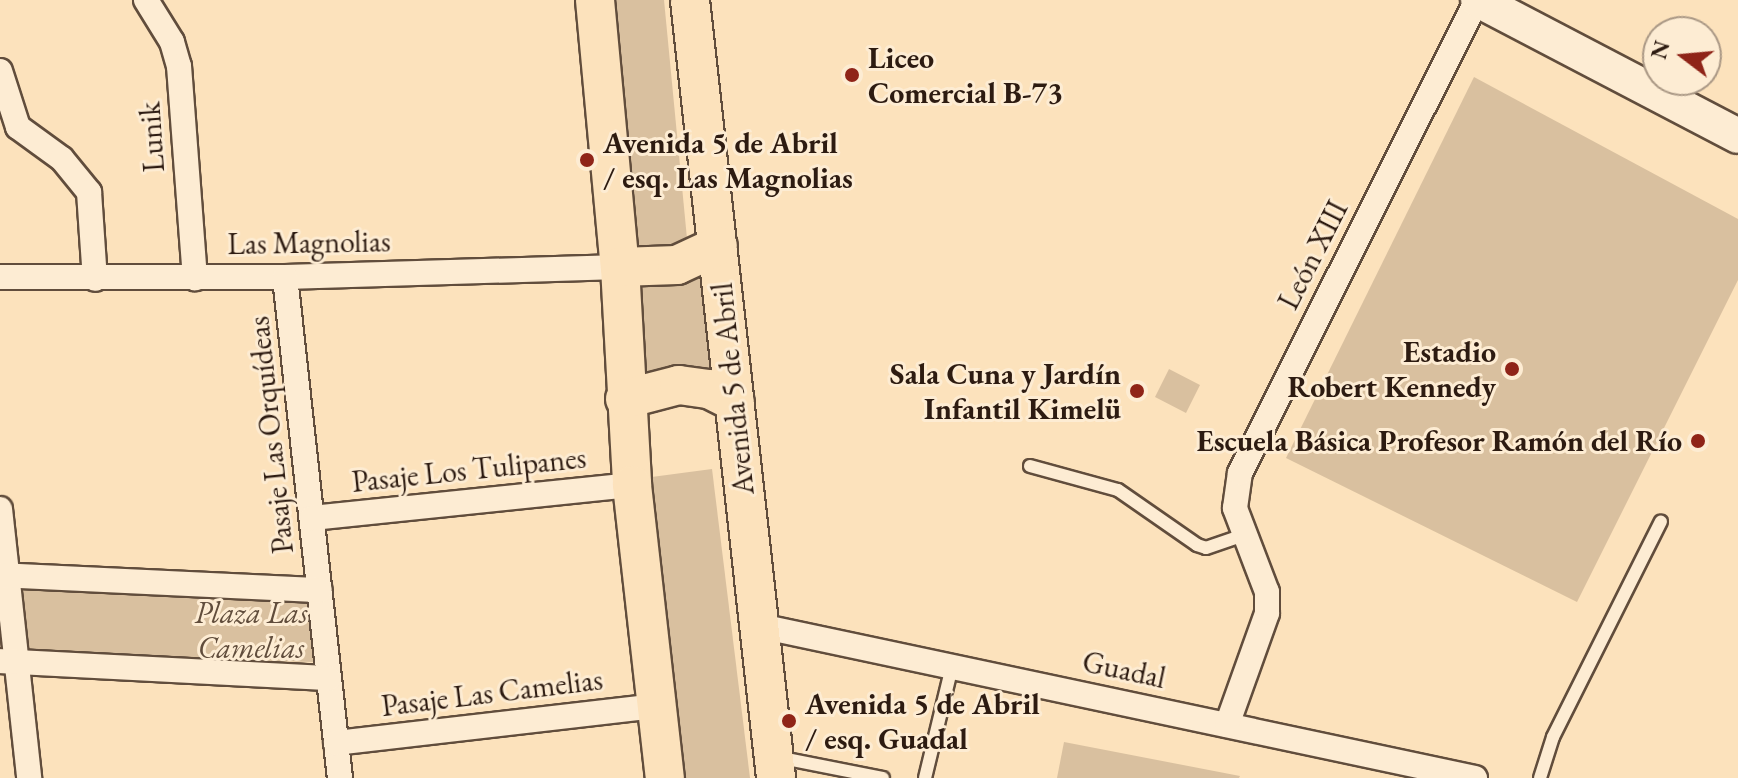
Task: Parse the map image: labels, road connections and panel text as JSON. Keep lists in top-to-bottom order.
{
  "streets": {
    "main road": ["Avenida 5 de Abril"],
    "street": [
      "Lunik",
      "Las Magnolias",
      "León XIII",
      "Pasaje Las Orquídeas",
      "Pasaje Los Tulipanes",
      "Guadal",
      "Pasaje Las Camelias"
    ]
  },
  "crossings": [
    ["Lunik", "Las Magnolias"],
    ["Las Magnolias", "Pasaje Las Orquídeas"],
    ["León XIII", "Guadal"],
    ["Avenida 5 de Abril", "Guadal"],
    ["Pasaje Las Orquídeas", "Pasaje Los Tulipanes"],
    ["Pasaje Las Orquídeas", "Pasaje Las Camelias"]
  ],
  "parks": ["Plaza Las Camelias"],
  "places": [
    "Liceo Comercial B-73",
    "Avenida 5 de Abril / esq. Las Magnolias",
    "Estadio Robert Kennedy",
    "Sala Cuna y Jardín Infantil Kimelü",
    "Escuela Básica Profesor Ramón del Río",
    "Avenida 5 de Abril / esq. Guadal"
  ],
  "north": "left"
}
